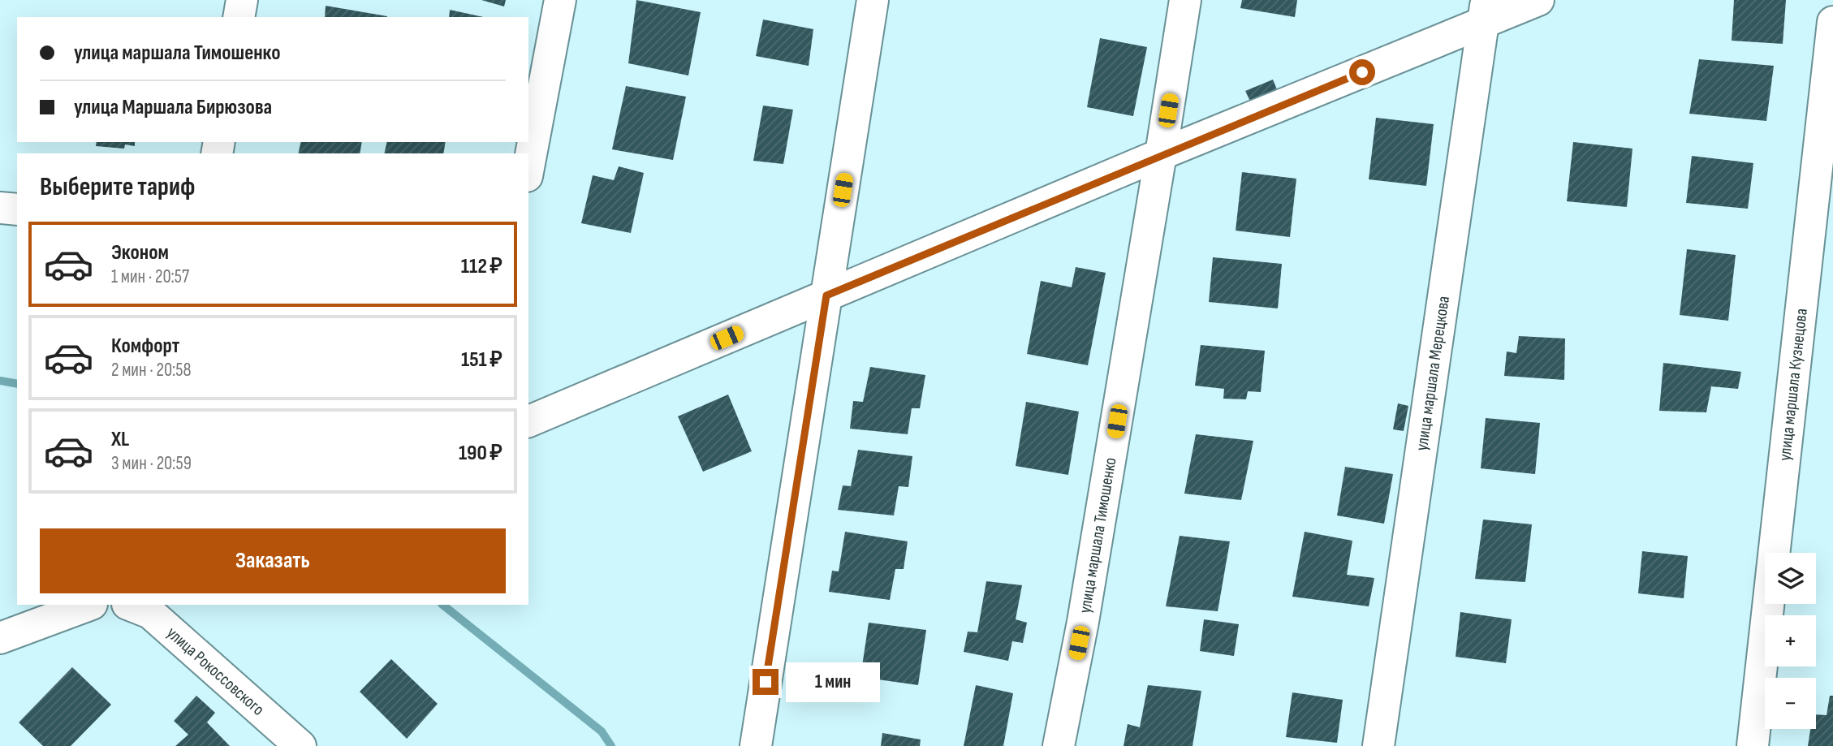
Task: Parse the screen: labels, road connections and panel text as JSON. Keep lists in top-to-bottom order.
{
  "streets": {
    "street": [
      "улица маршала Мерецкова",
      "улица маршала Кузнецова",
      "улица маршала Тимошенко",
      "улица Рокоссовского"
    ]
  },
  "page": {
    "banner": ["улица маршала Тимошенко", "улица Маршала Бирюзова"],
    "heading": "Выберите тариф",
    "list": [
      {
        "name": "Эконом",
        "note": "1 мин · 20:57",
        "value": "112 ₽"
      },
      {
        "name": "Комфорт",
        "note": "2 мин · 20:58",
        "value": "151 ₽"
      },
      {
        "name": "XL",
        "note": "3 мин · 20:59",
        "value": "190 ₽"
      }
    ],
    "buttons": "Заказать",
    "map_buttons": ["+", "−"],
    "bubble": "1 мин"
  }
}
